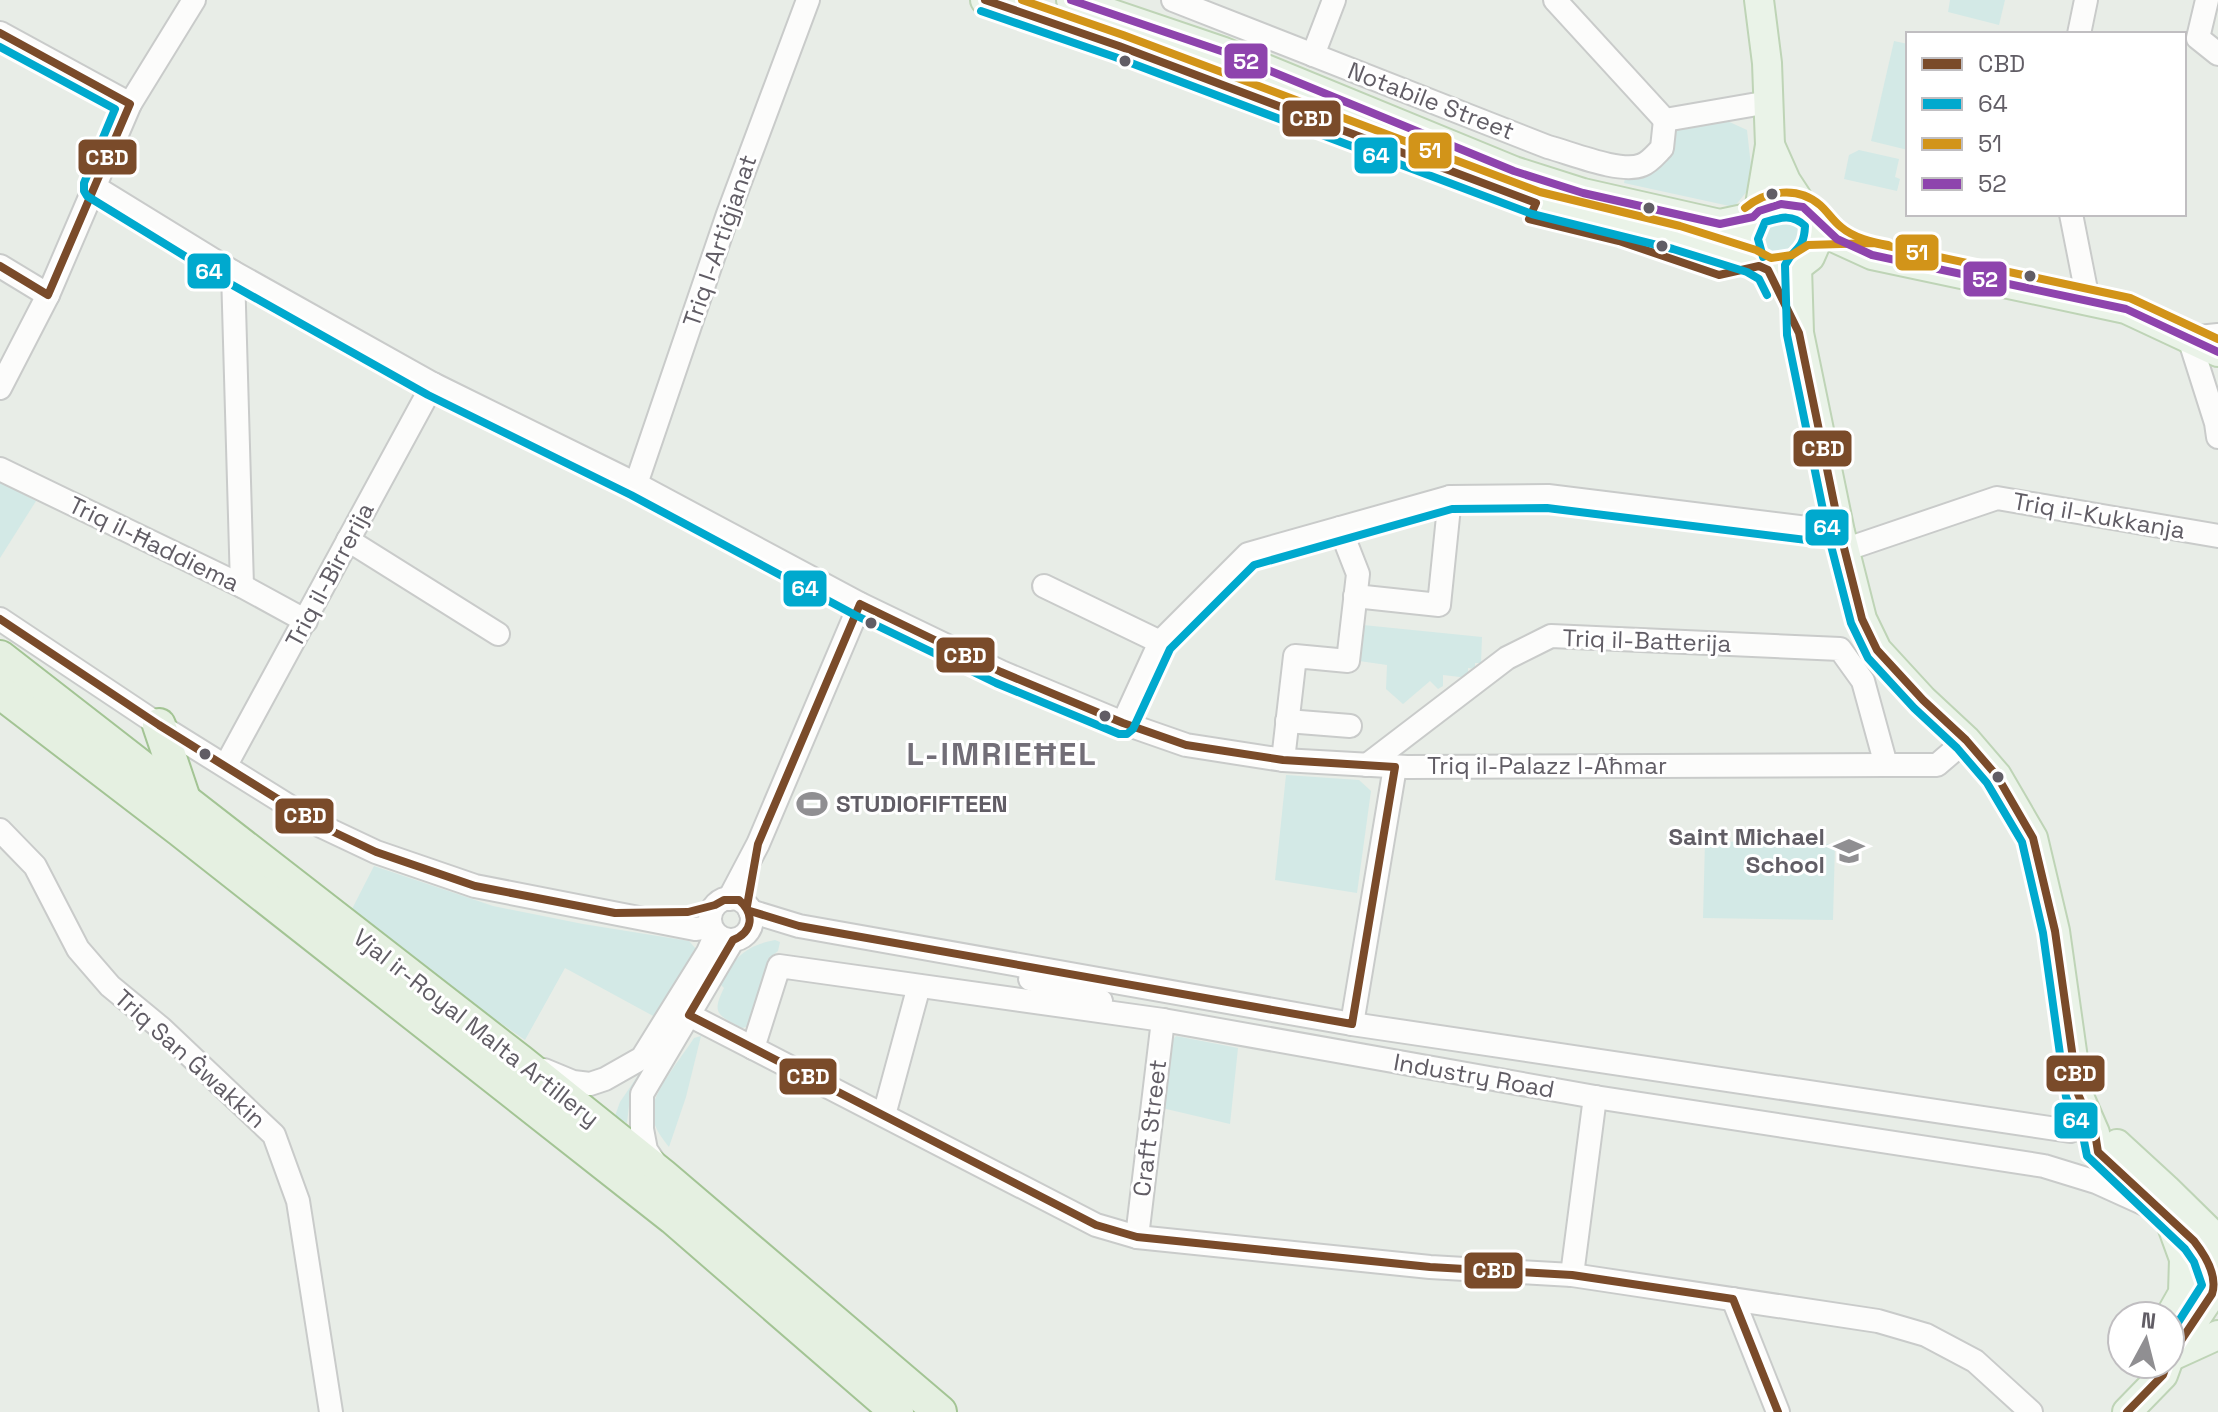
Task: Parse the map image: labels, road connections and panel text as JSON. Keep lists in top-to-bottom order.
{
  "streets": {
    "highway": ["Vjal ir-Royal Malta Artillery"],
    "street": [
      "Notabile Street",
      "Triq l-Artiġjanat",
      "Triq il-Kukkanja",
      "Triq il-Ħaddiema",
      "Triq il-Birrerija",
      "Triq il-Batterija",
      "Triq il-Palazz l-Aħmar",
      "Triq San Ġwakkin",
      "Industry Road",
      "Craft Street"
    ]
  },
  "crossings": [
    ["Triq l-Artiġjanat", "Triq il-Palazz l-Aħmar"],
    ["Triq il-Ħaddiema", "Triq il-Birrerija"],
    ["Triq il-Birrerija", "Triq il-Palazz l-Aħmar"],
    ["Triq il-Birrerija", "Industry Road"],
    ["Triq il-Batterija", "Triq il-Palazz l-Aħmar"],
    ["Industry Road", "Craft Street"]
  ],
  "districts": ["L-IMRIEĦEL"],
  "places": {
    "sports": ["STUDIOFIFTEEN"],
    "school or university": ["Saint Michael School"]
  },
  "lines": [
    "transit line CBD",
    "transit line 51",
    "transit line 52",
    "transit line 64"
  ],
  "legend": [
    "CBD",
    "64",
    "51",
    "52"
  ],
  "north": "top"
}
